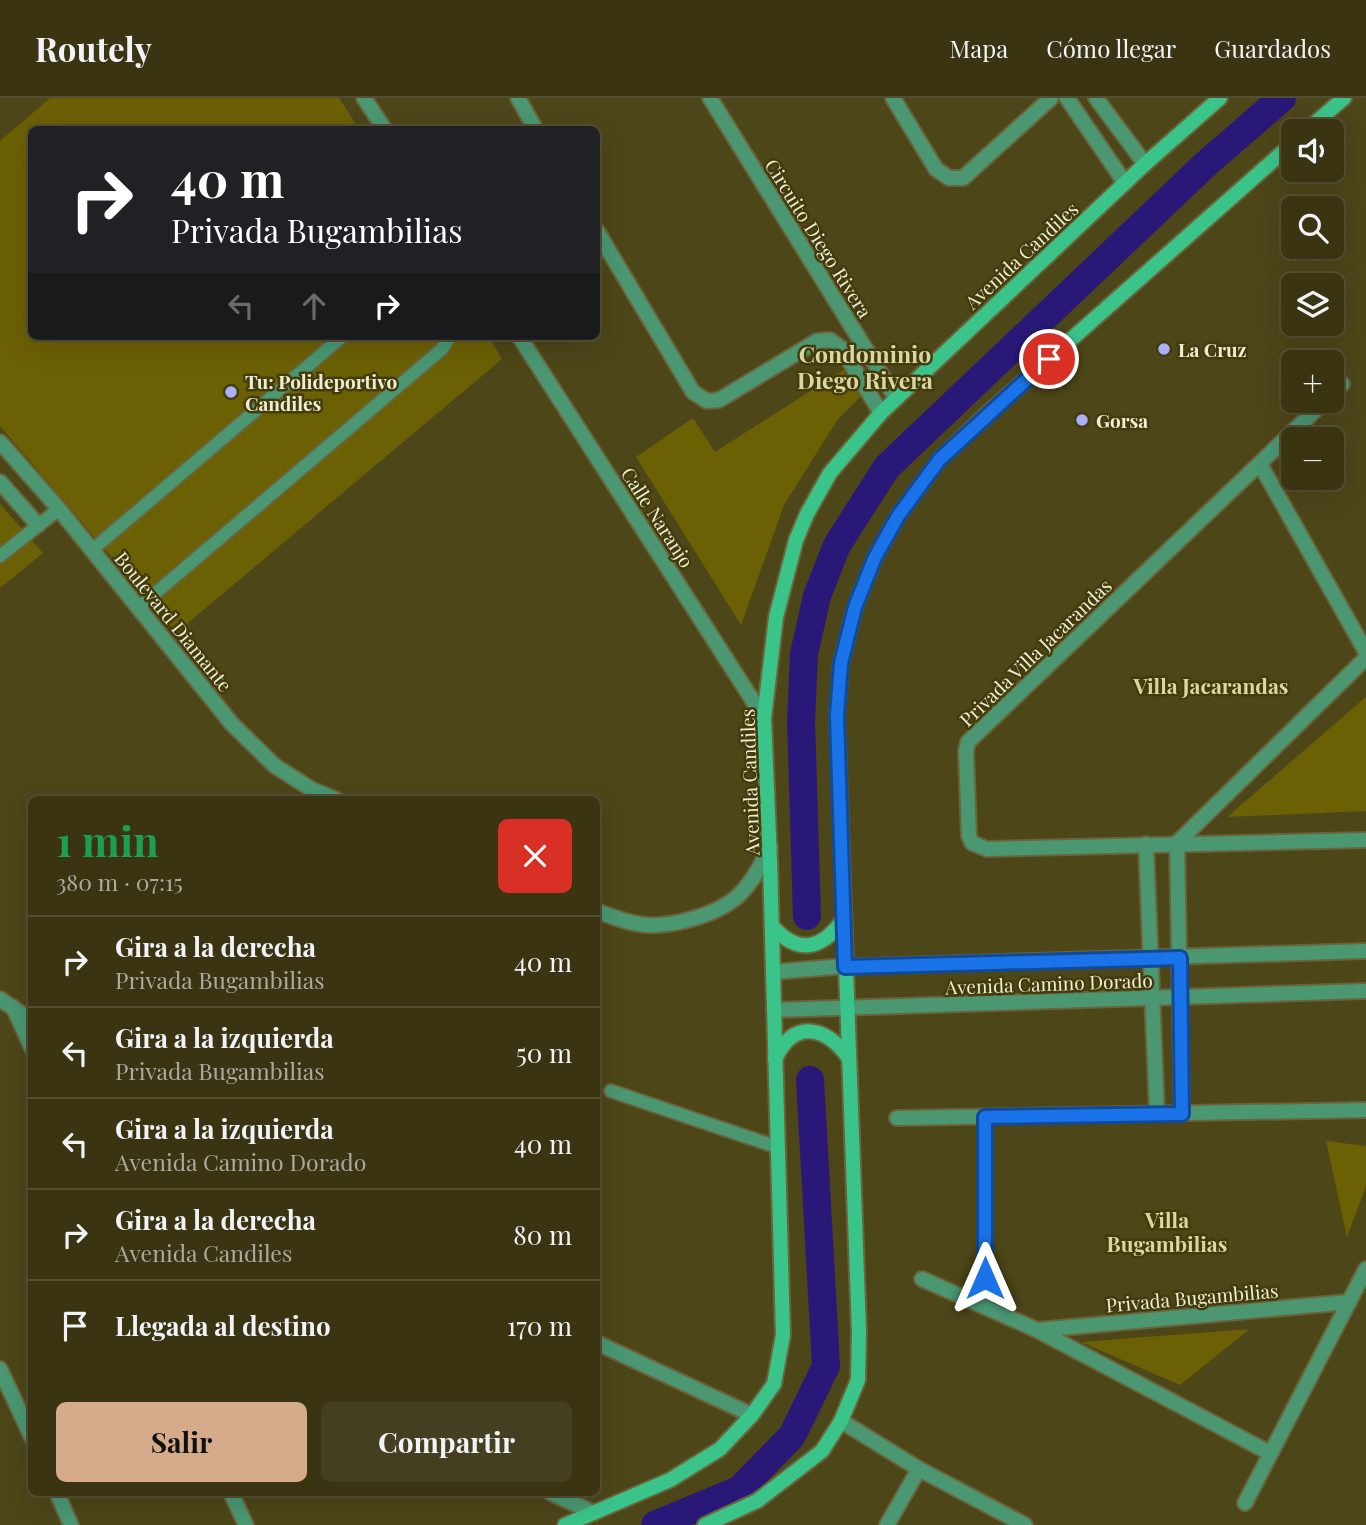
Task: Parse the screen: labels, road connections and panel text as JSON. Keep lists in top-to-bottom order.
{
  "streets": {
    "main road": ["Avenida Candiles"],
    "street": [
      "Circuito Diego Rivera",
      "Calle Naranjo",
      "Boulevard Diamante",
      "Privada Villa Jacarandas",
      "Avenida Camino Dorado",
      "Privada Bugambilias"
    ]
  },
  "crossings": [
    ["Circuito Diego Rivera", "Avenida Candiles"],
    ["Avenida Candiles", "Calle Naranjo"],
    ["Avenida Candiles", "Avenida Camino Dorado"]
  ],
  "districts": ["Condominio Diego Rivera", "Villa Jacarandas", "Villa Bugambilias"],
  "places": ["La Cruz", "Tu: Polideportivo Candiles", "Gorsa"],
  "page": {
    "header": "Routely",
    "nav": ["Mapa", "Cómo llegar", "Guardados"],
    "map_buttons": ["+", "−"],
    "turn": ["40 m", "Privada Bugambilias"],
    "heading": ["1 min", "380 m · 07:15"],
    "list": [
      {
        "name": "Gira a la derecha",
        "note": "Privada Bugambilias",
        "value": "40 m"
      },
      {
        "name": "Gira a la izquierda",
        "note": "Privada Bugambilias",
        "value": "50 m"
      },
      {
        "name": "Gira a la izquierda",
        "note": "Avenida Camino Dorado",
        "value": "40 m"
      },
      {
        "name": "Gira a la derecha",
        "note": "Avenida Candiles",
        "value": "80 m"
      },
      {
        "name": "Llegada al destino",
        "value": "170 m"
      }
    ],
    "buttons": ["Salir", "Compartir"]
  }
}
